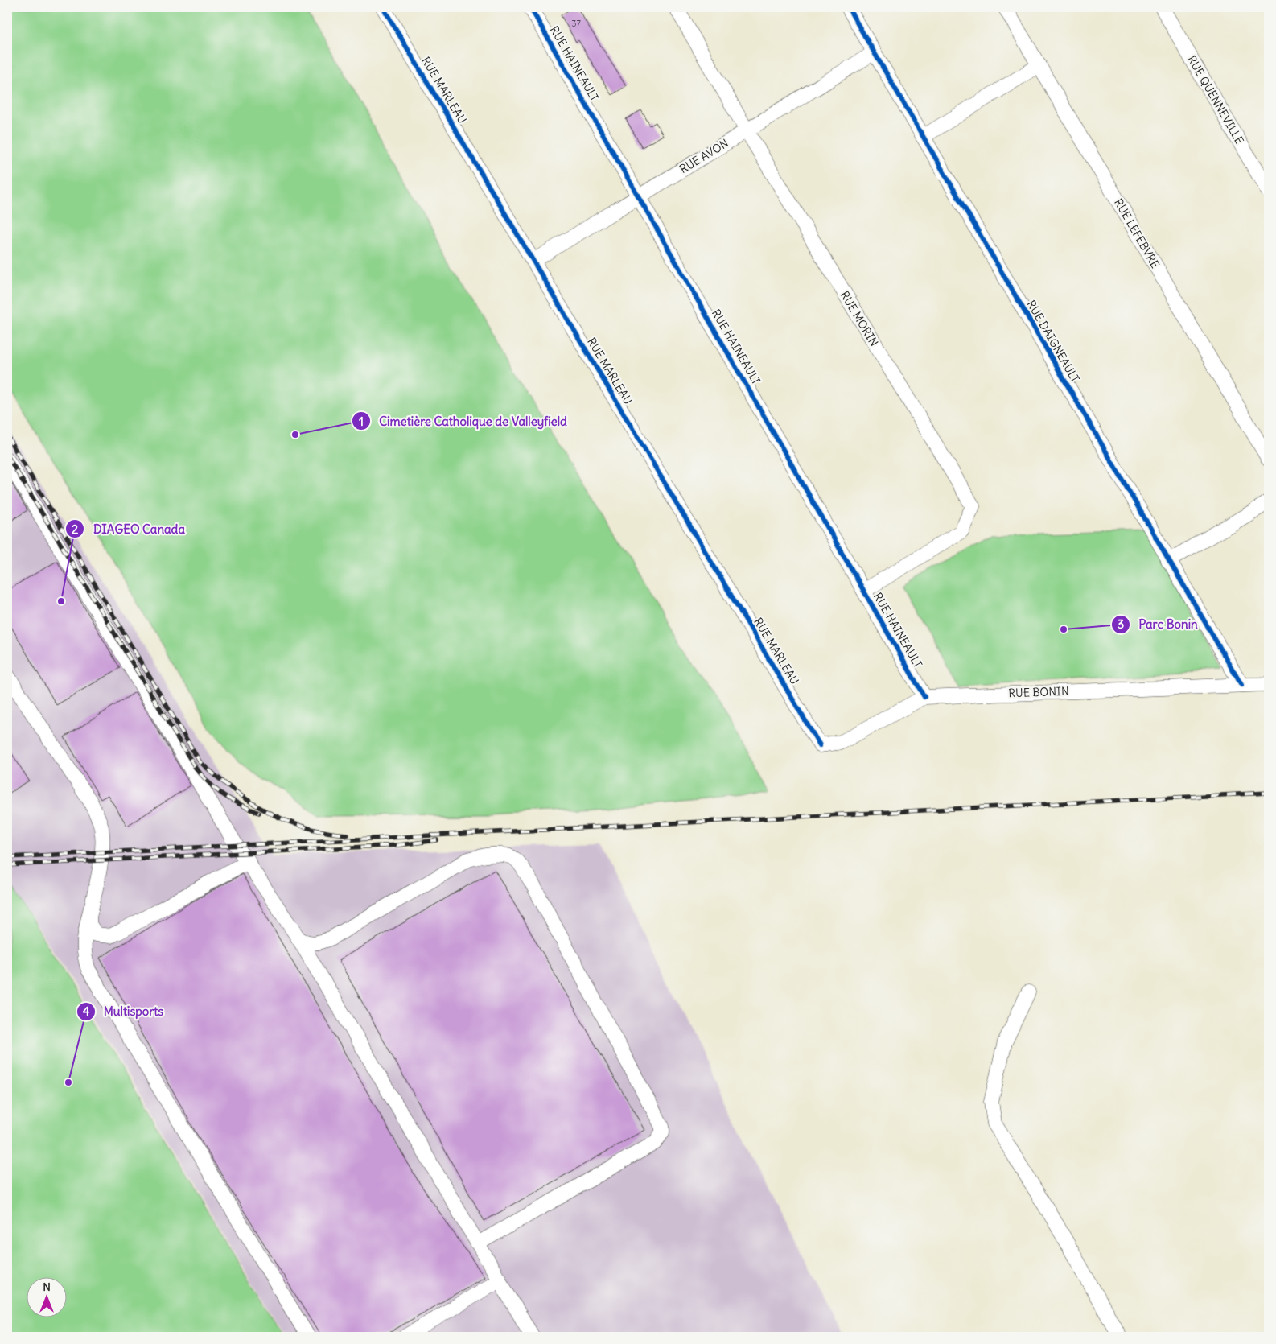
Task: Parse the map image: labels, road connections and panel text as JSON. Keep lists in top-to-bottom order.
{
  "streets": {
    "street": [
      "RUE HAINEAULT",
      "RUE MARLEAU",
      "RUE QUENNEVILLE",
      "RUE AVON",
      "RUE LEFEBVRE",
      "RUE MORIN",
      "RUE DAIGNEAULT",
      "RUE BONIN"
    ]
  },
  "crossings": [
    ["RUE HAINEAULT", "RUE AVON"],
    ["RUE HAINEAULT", "RUE MORIN"],
    ["RUE HAINEAULT", "RUE BONIN"],
    ["RUE MARLEAU", "RUE AVON"],
    ["RUE MARLEAU", "RUE BONIN"],
    ["RUE AVON", "RUE MORIN"],
    ["RUE AVON", "RUE DAIGNEAULT"],
    ["RUE DAIGNEAULT", "RUE BONIN"]
  ],
  "places": [
    "Cimetière Catholique de Valleyfield",
    "DIAGEO Canada",
    "Parc Bonin",
    "Multisports"
  ],
  "house_numbers": ["37"],
  "north": "top"
}
